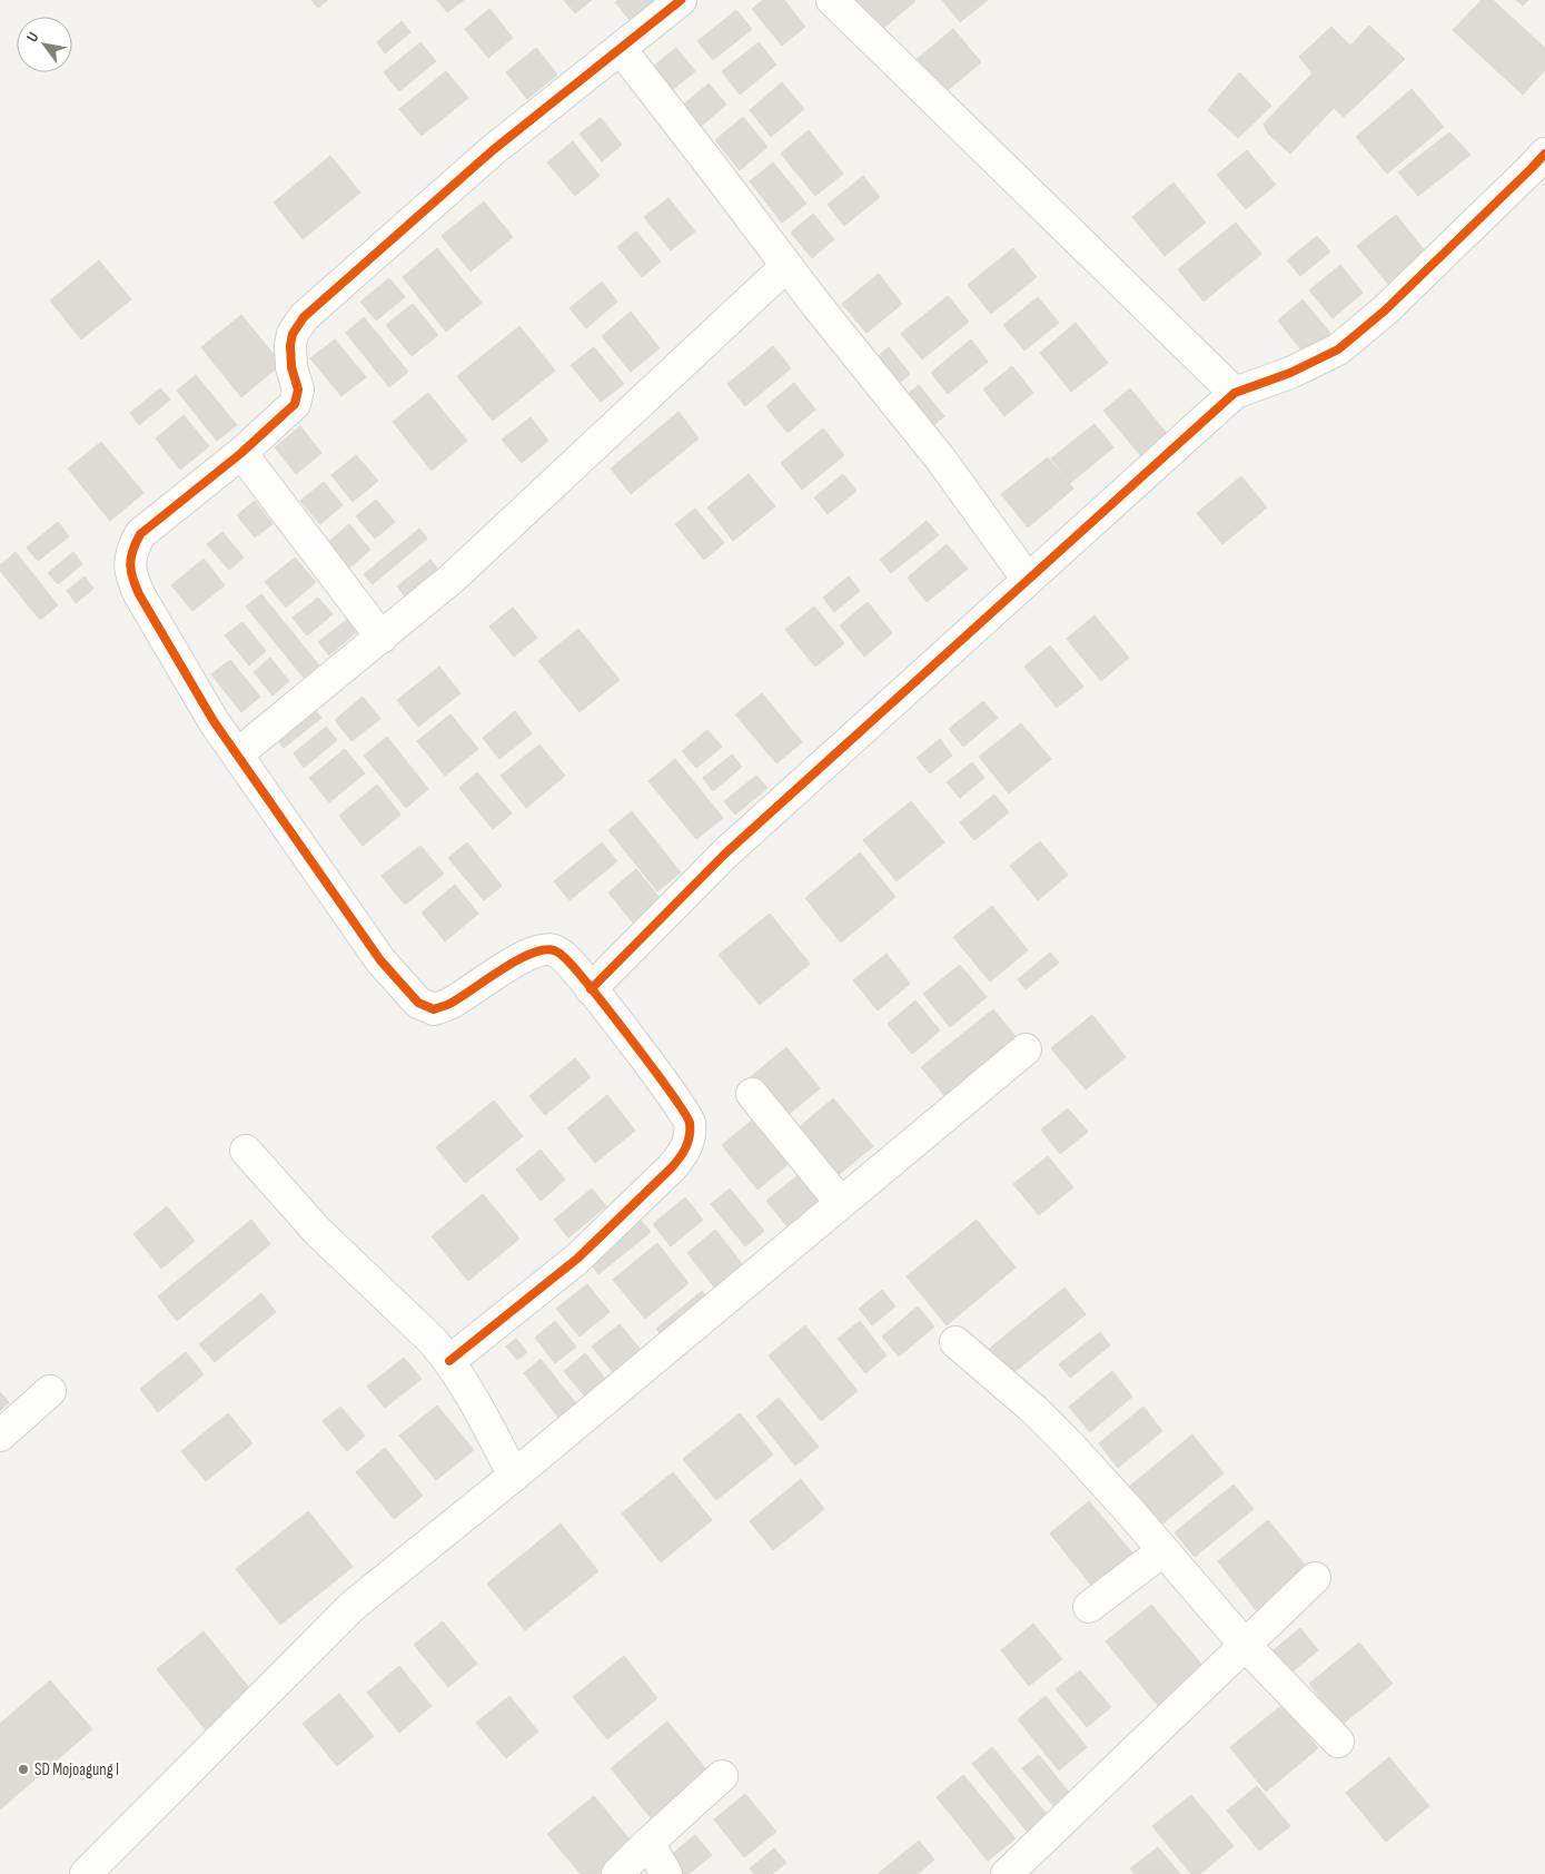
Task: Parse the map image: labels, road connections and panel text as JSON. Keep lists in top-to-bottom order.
{
  "places": ["SD Mojoagung I"],
  "north": "top left"
}
